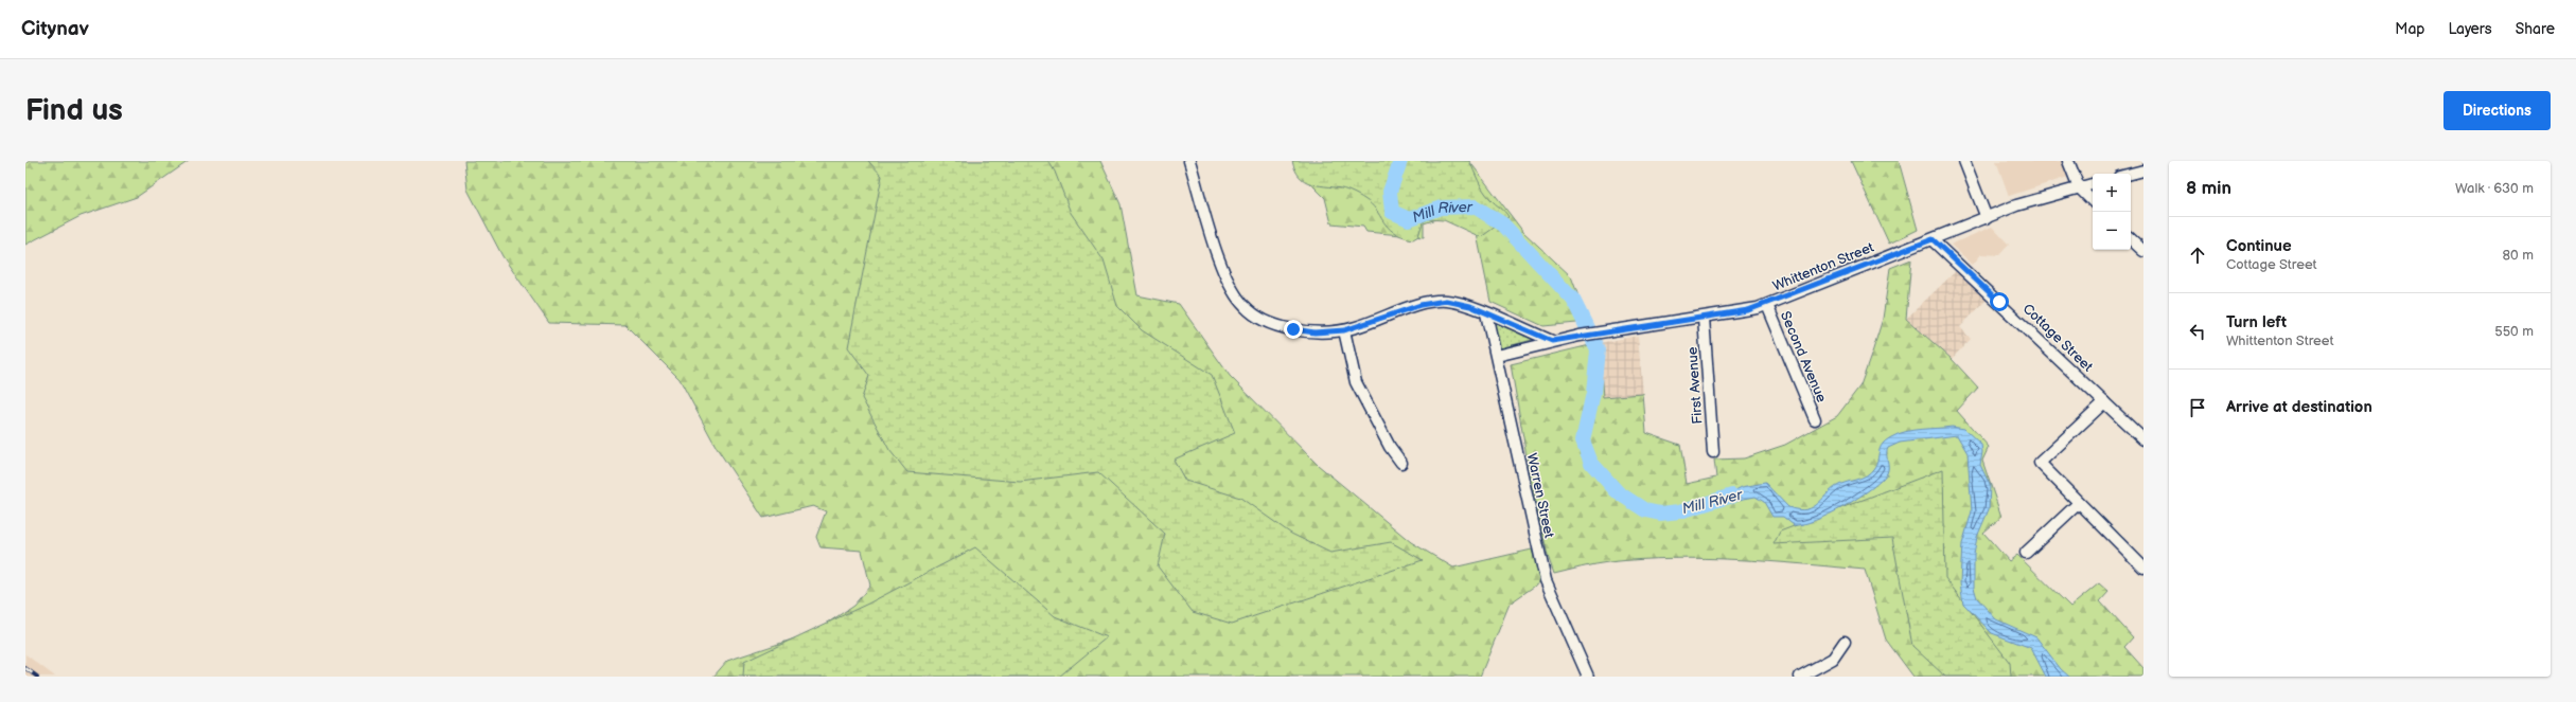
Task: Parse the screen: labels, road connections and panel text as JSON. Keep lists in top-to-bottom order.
{
  "streets": {
    "street": [
      "Whittenton Street",
      "Cottage Street",
      "Second Avenue",
      "First Avenue",
      "Warren Street"
    ]
  },
  "crossings": [
    ["Whittenton Street", "Cottage Street"],
    ["Whittenton Street", "Second Avenue"],
    ["Whittenton Street", "First Avenue"],
    ["Whittenton Street", "Warren Street"]
  ],
  "water": ["Mill River"],
  "page": {
    "header": "Citynav",
    "nav": ["Map", "Layers", "Share"],
    "buttons": "Directions",
    "title": "Find us",
    "heading": ["8 min", "Walk · 630 m"],
    "map_buttons": ["+", "−"],
    "list": [
      ["Continue", "Cottage Street", "80 m"],
      ["Turn left", "Whittenton Street", "550 m"],
      "Arrive at destination"
    ]
  }
}
